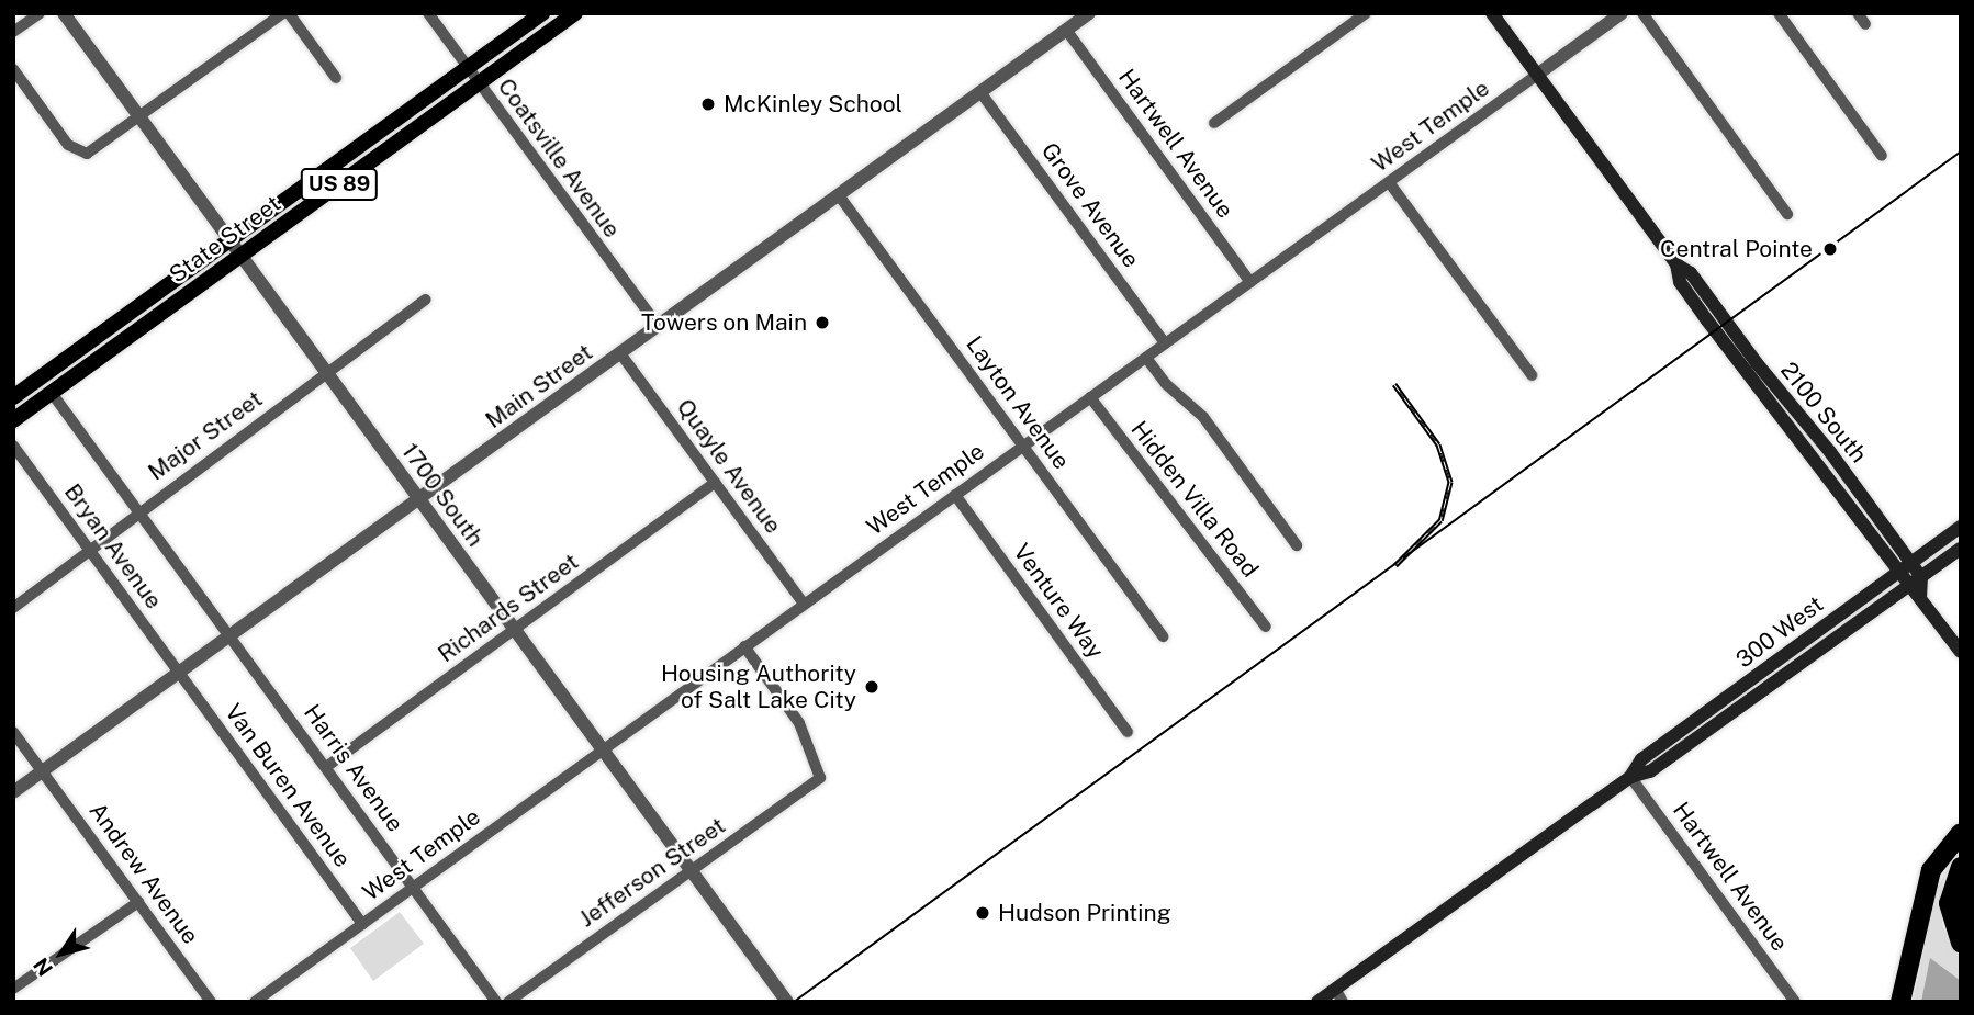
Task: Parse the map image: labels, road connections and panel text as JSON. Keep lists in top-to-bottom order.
{
  "streets": {
    "main road": [
      "US 89",
      "State Street",
      "2100 South",
      "300 West"
    ],
    "street": [
      "West Temple",
      "Hartwell Avenue",
      "Coatsville Avenue",
      "Grove Avenue",
      "Main Street",
      "Layton Avenue",
      "Major Street",
      "Quayle Avenue",
      "1700 South",
      "Hidden Villa Road",
      "Bryan Avenue",
      "Venture Way",
      "Richards Street",
      "Harris Avenue",
      "Van Buren Avenue",
      "Jefferson Street",
      "Andrew Avenue"
    ]
  },
  "crossings": [
    ["West Temple", "Hartwell Avenue"],
    ["West Temple", "Grove Avenue"],
    ["West Temple", "Layton Avenue"],
    ["West Temple", "2100 South"],
    ["West Temple", "Quayle Avenue"],
    ["West Temple", "1700 South"],
    ["West Temple", "Hidden Villa Road"],
    ["West Temple", "Venture Way"],
    ["West Temple", "Harris Avenue"],
    ["West Temple", "Van Buren Avenue"],
    ["West Temple", "Jefferson Street"],
    ["Hartwell Avenue", "Main Street"],
    ["Hartwell Avenue", "300 West"],
    ["Coatsville Avenue", "State Street"],
    ["Coatsville Avenue", "Main Street"],
    ["Grove Avenue", "Main Street"],
    ["State Street", "1700 South"],
    ["State Street", "Harris Avenue"],
    ["Main Street", "Layton Avenue"],
    ["Main Street", "Quayle Avenue"],
    ["Main Street", "1700 South"],
    ["Main Street", "Bryan Avenue"],
    ["Main Street", "Harris Avenue"],
    ["Main Street", "Van Buren Avenue"],
    ["Main Street", "Andrew Avenue"],
    ["2100 South", "300 West"],
    ["Major Street", "1700 South"],
    ["Major Street", "Bryan Avenue"],
    ["Major Street", "Harris Avenue"],
    ["Quayle Avenue", "Richards Street"],
    ["1700 South", "Richards Street"],
    ["1700 South", "Jefferson Street"],
    ["Bryan Avenue", "Van Buren Avenue"],
    ["Richards Street", "Harris Avenue"]
  ],
  "places": [
    "McKinley School",
    "Central Pointe",
    "Towers on Main",
    "Housing Authority of Salt Lake City",
    "Hudson Printing"
  ],
  "north": "bottom left"
}
